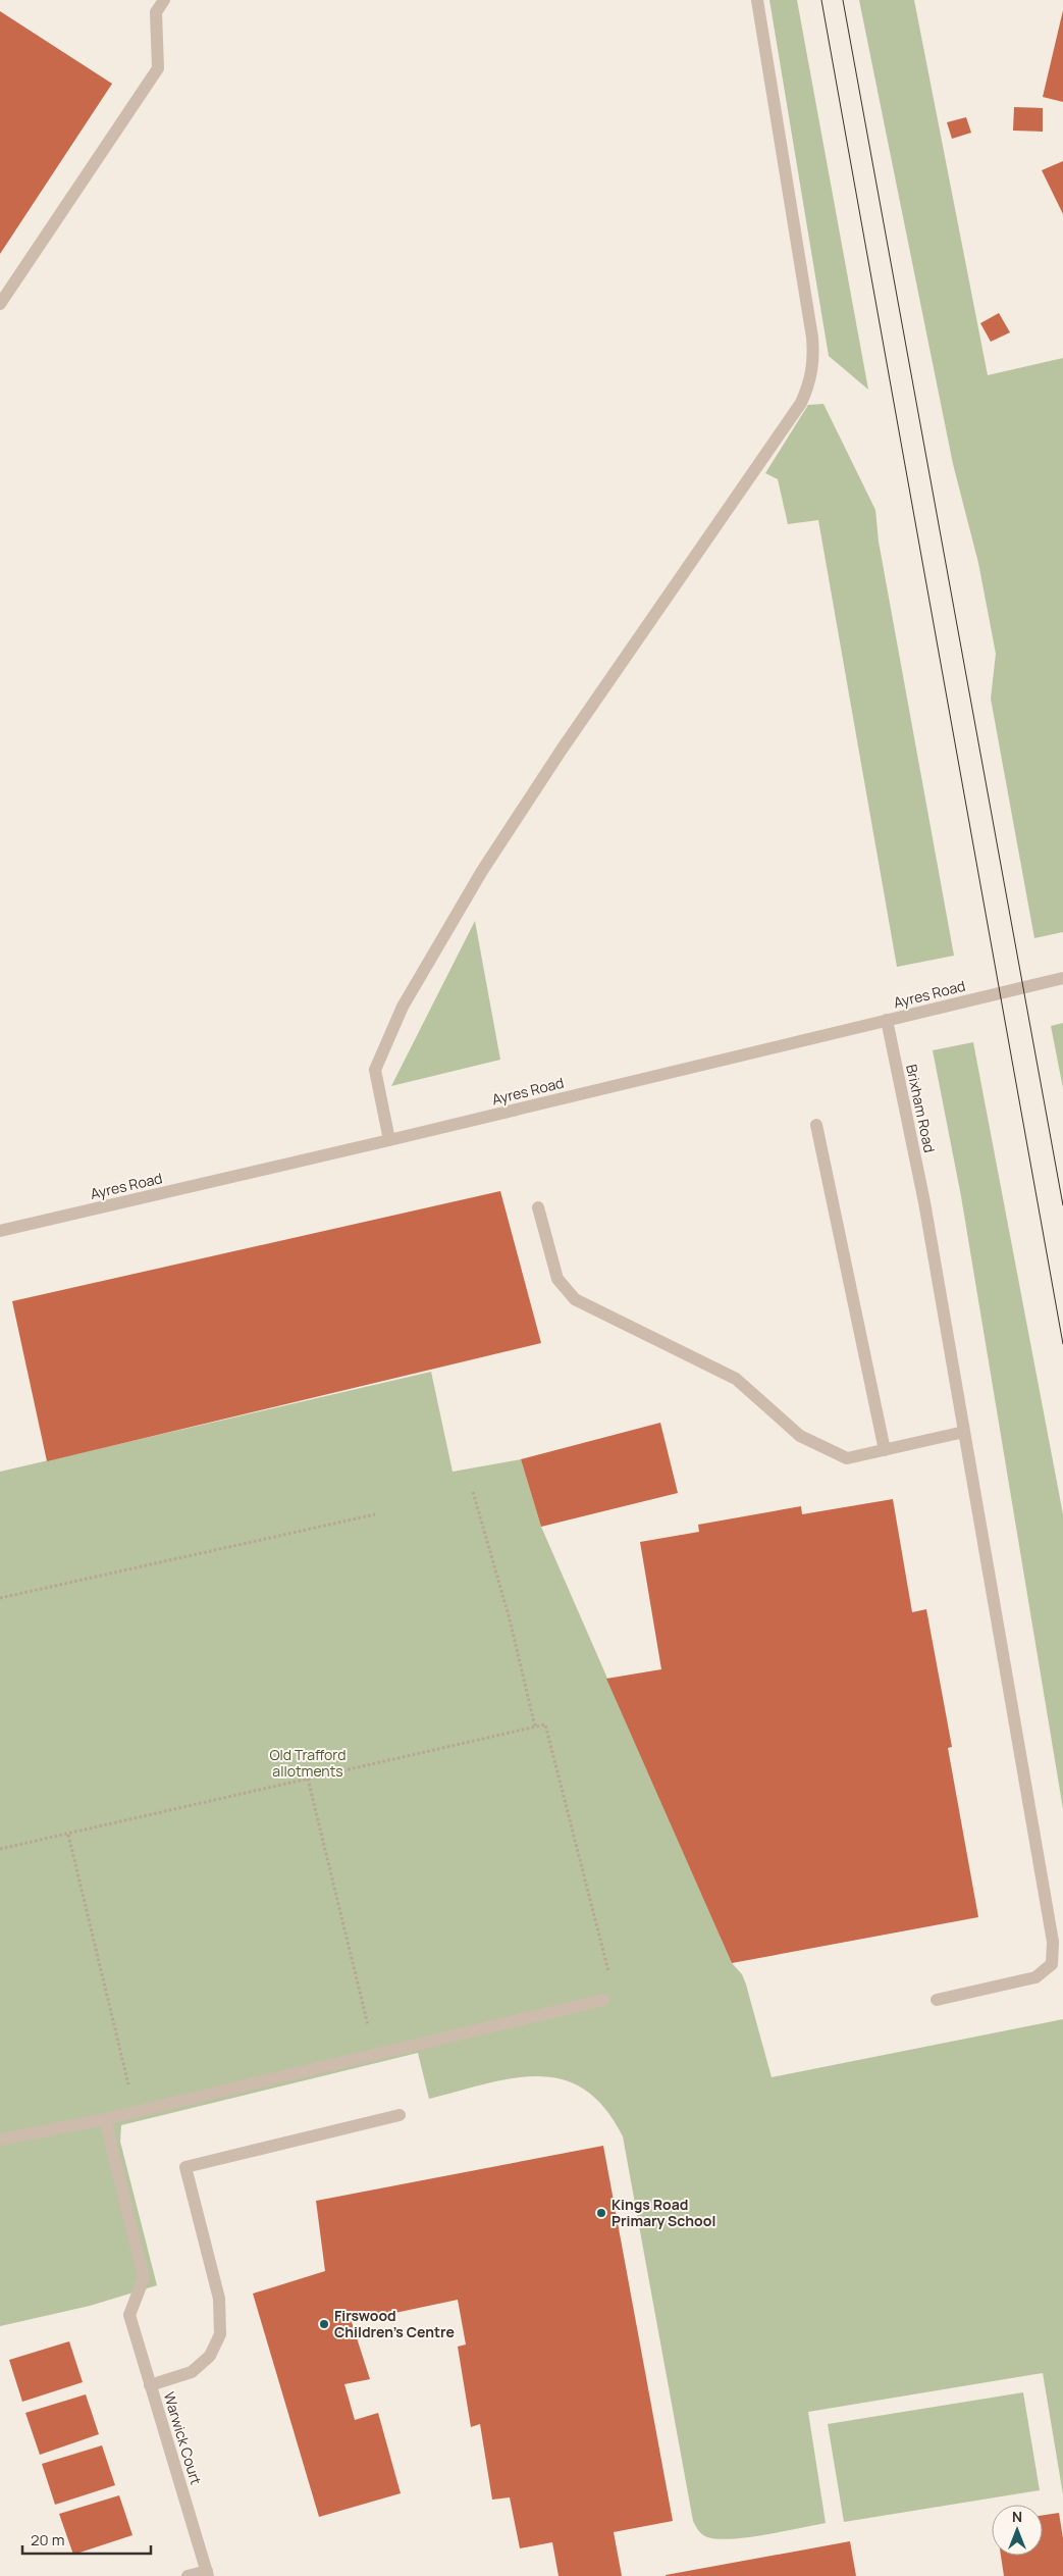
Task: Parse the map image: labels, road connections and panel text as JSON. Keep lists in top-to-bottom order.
{
  "streets": {
    "street": ["Ayres Road", "Brixham Road", "Warwick Court"]
  },
  "crossings": [
    ["Ayres Road", "Brixham Road"]
  ],
  "parks": ["Old Trafford allotments"],
  "places": ["Kings Road Primary School", "Firswood Children's Centre"],
  "scale_bar": "20 m",
  "north": "top"
}
